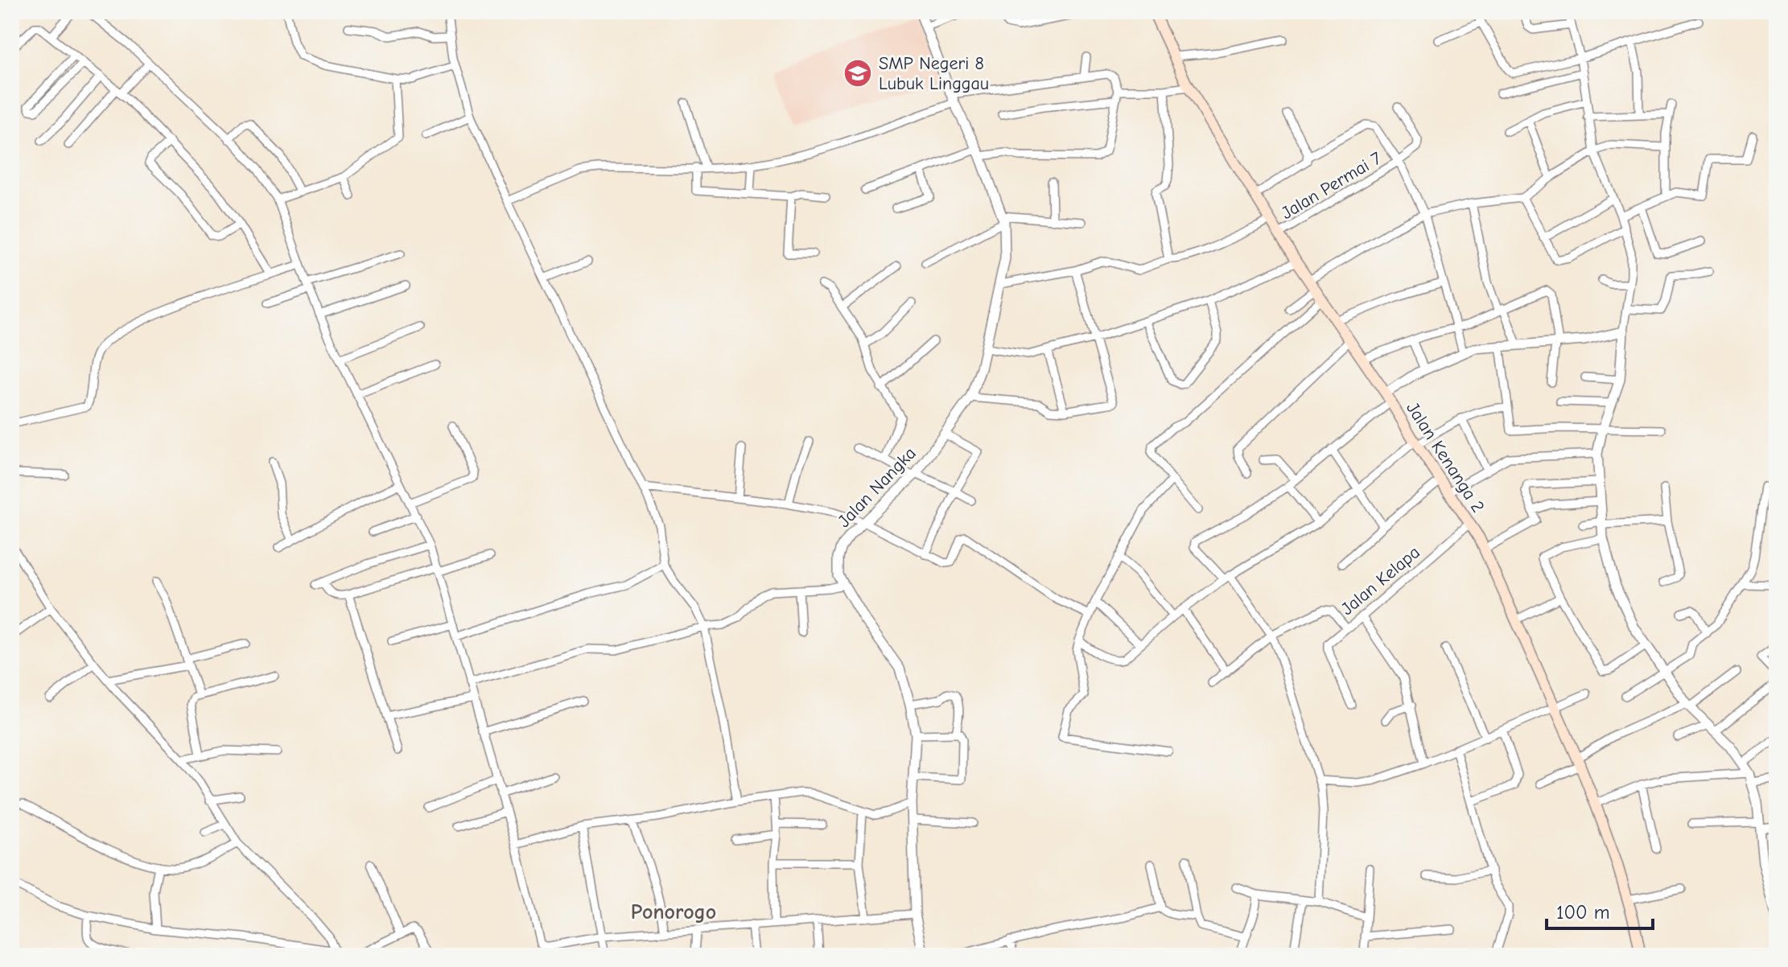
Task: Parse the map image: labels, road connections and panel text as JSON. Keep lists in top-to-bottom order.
{
  "streets": {
    "main road": ["Jalan Kenanga 2"],
    "street": ["Jalan Permai 7", "Jalan Nangka", "Jalan Kelapa"]
  },
  "crossings": [
    ["Jalan Permai 7", "Jalan Kenanga 2"],
    ["Jalan Kenanga 2", "Jalan Kelapa"]
  ],
  "districts": ["Ponorogo"],
  "places": {
    "school or university": ["SMP Negeri 8 Lubuk Linggau"]
  },
  "scale_bar": "100 m"
}
